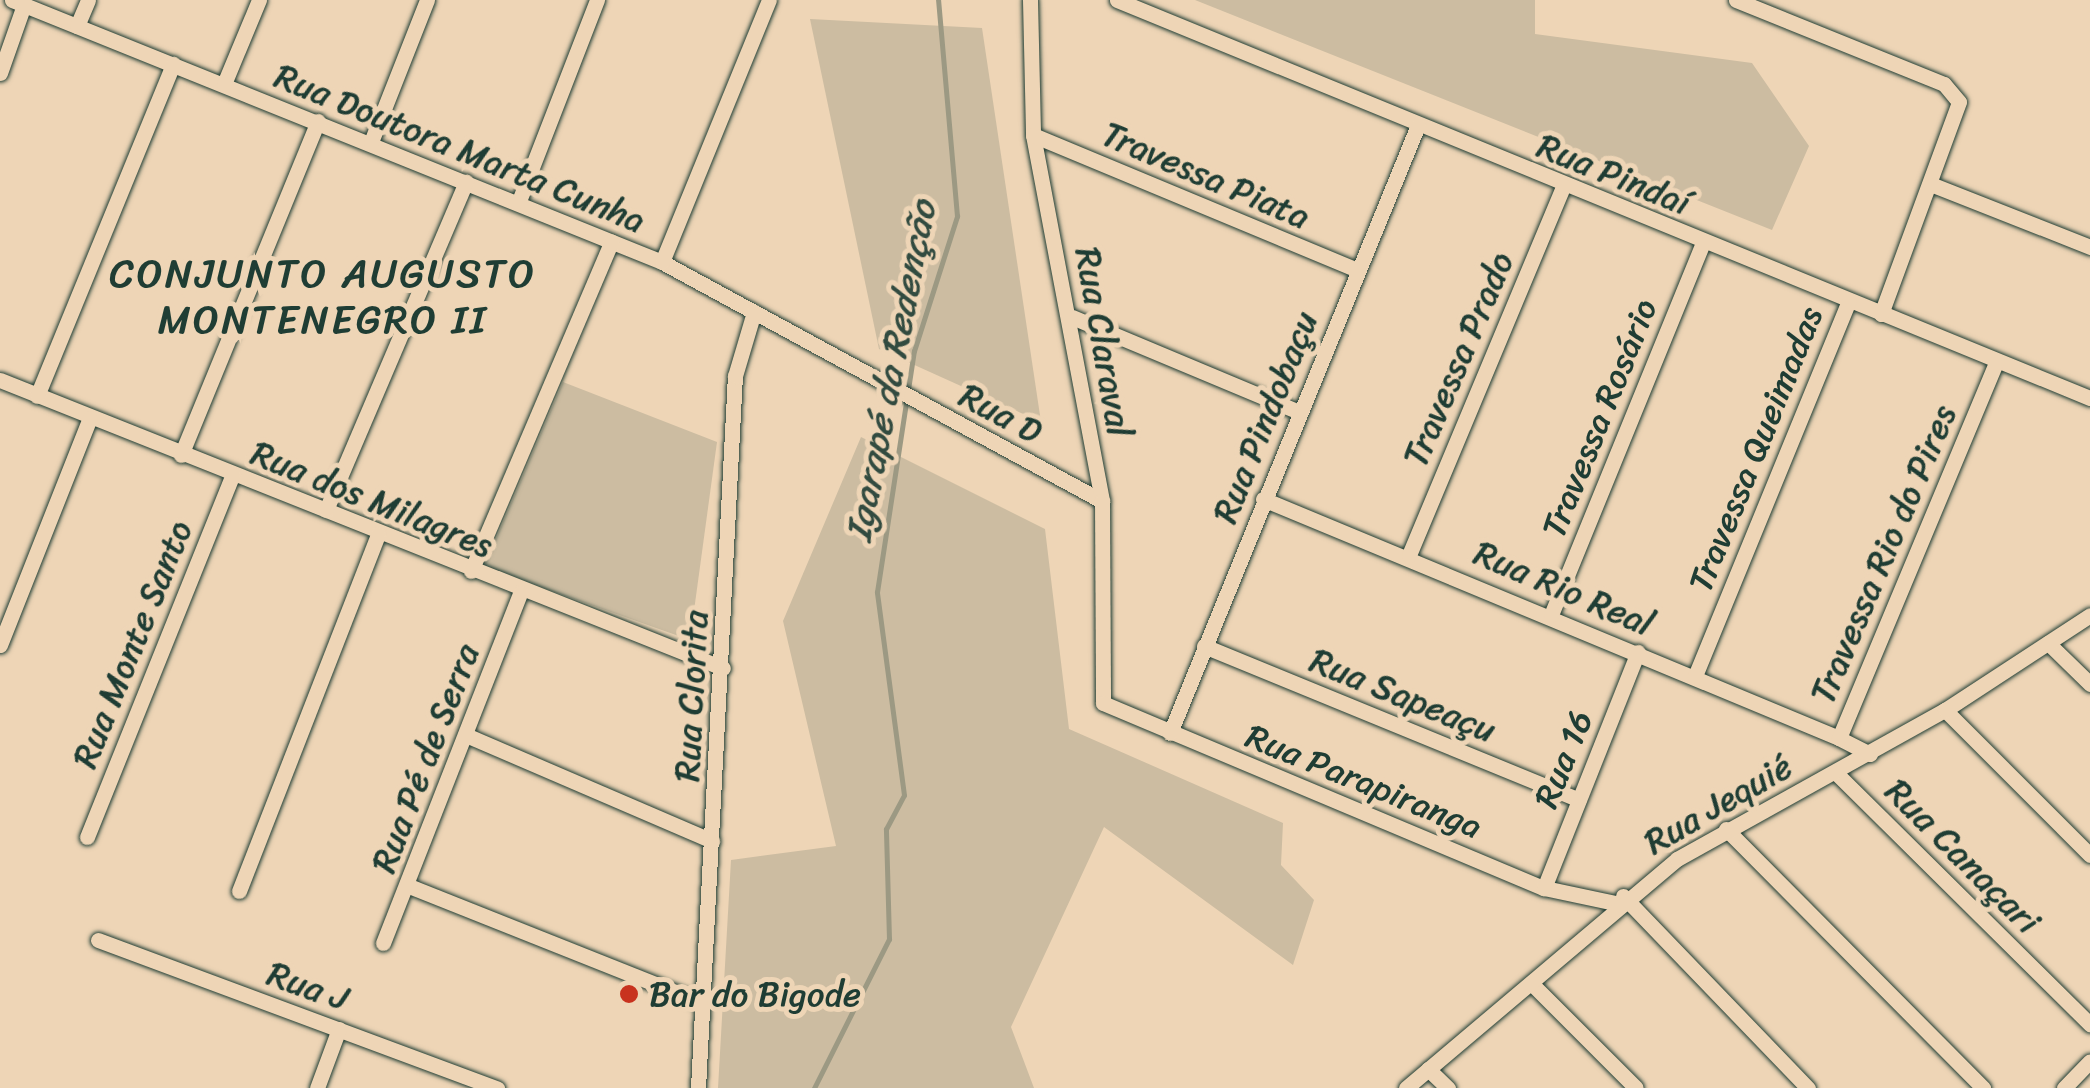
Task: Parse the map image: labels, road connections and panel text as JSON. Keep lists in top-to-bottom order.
{
  "streets": {
    "street": [
      "Rua Doutora Marta Cunha",
      "Rua Pindaí",
      "Travessa Piata",
      "Rua Claraval",
      "Travessa Prado",
      "Rua D",
      "Rua Pindobaçu",
      "Travessa Rosário",
      "Travessa Queimadas",
      "Rua dos Milagres",
      "Travessa Rio do Pires",
      "Rua Rio Real",
      "Rua Monte Santo",
      "Rua Sapeaçu",
      "Rua Clorita",
      "Rua Pé de Serra",
      "Rua 16",
      "Rua Parapiranga",
      "Rua Jequié",
      "Rua Canaçari",
      "Rua J"
    ]
  },
  "crossings": [
    ["Rua Doutora Marta Cunha", "Rua D"],
    ["Rua Doutora Marta Cunha", "Rua Clorita"],
    ["Rua Pindaí", "Travessa Prado"],
    ["Rua Pindaí", "Rua Pindobaçu"],
    ["Rua Pindaí", "Travessa Rosário"],
    ["Rua Pindaí", "Travessa Queimadas"],
    ["Rua Pindaí", "Travessa Rio do Pires"],
    ["Travessa Piata", "Rua Claraval"],
    ["Travessa Piata", "Rua Pindobaçu"],
    ["Rua Claraval", "Rua D"],
    ["Rua Claraval", "Rua Parapiranga"],
    ["Travessa Prado", "Rua Rio Real"],
    ["Rua Pindobaçu", "Rua Rio Real"],
    ["Rua Pindobaçu", "Rua Sapeaçu"],
    ["Rua Pindobaçu", "Rua Parapiranga"],
    ["Travessa Rosário", "Rua Rio Real"],
    ["Travessa Queimadas", "Rua Rio Real"],
    ["Rua dos Milagres", "Rua Monte Santo"],
    ["Rua dos Milagres", "Rua Clorita"],
    ["Rua dos Milagres", "Rua Pé de Serra"],
    ["Travessa Rio do Pires", "Rua Rio Real"],
    ["Travessa Rio do Pires", "Rua Jequié"],
    ["Rua Rio Real", "Rua 16"],
    ["Rua Sapeaçu", "Rua 16"],
    ["Rua 16", "Rua Parapiranga"],
    ["Rua Parapiranga", "Rua Jequié"],
    ["Rua Jequié", "Rua Canaçari"]
  ],
  "districts": ["CONJUNTO AUGUSTO MONTENEGRO II"],
  "water": ["Igarapé da Redenção"],
  "places": ["Bar do Bigode"]
}
